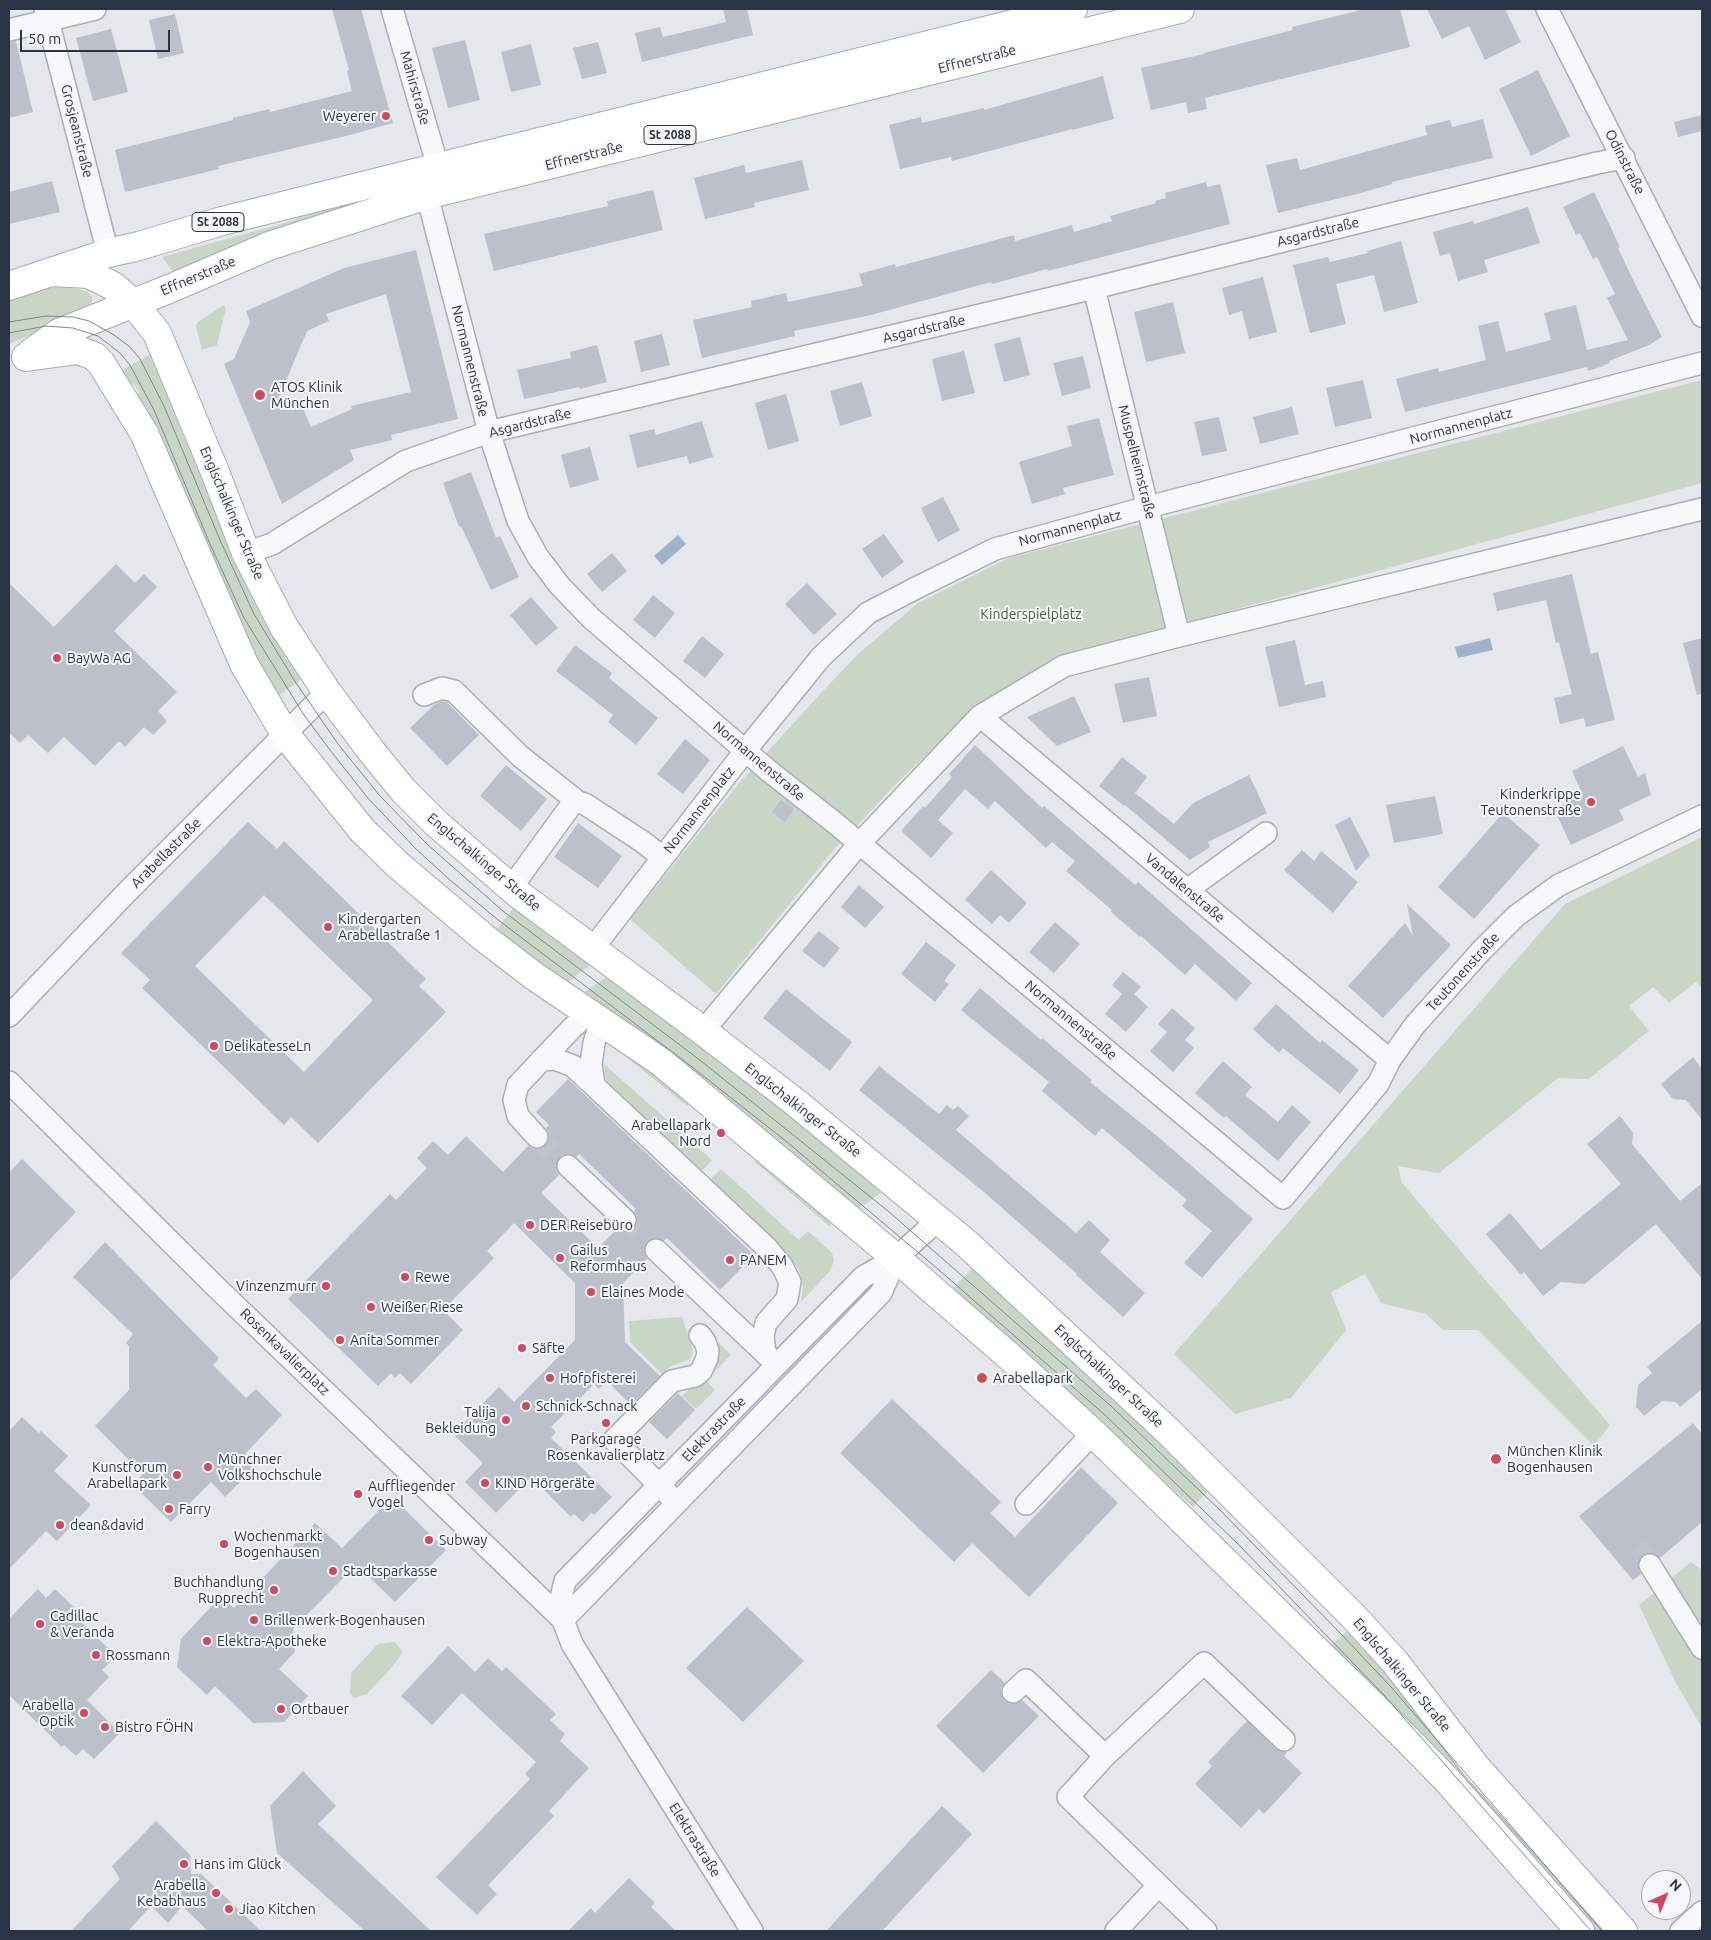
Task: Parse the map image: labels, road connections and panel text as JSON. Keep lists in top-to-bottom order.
{
  "streets": {
    "main road": ["Effnerstraße", "St 2088", "Englschalkinger Straße"],
    "street": [
      "Mahirstraße",
      "Grosjeanstraße",
      "Odinstraße",
      "Asgardstraße",
      "Normannenstraße",
      "Normannenplatz",
      "Muspelheimstraße",
      "Arabellastraße",
      "Vandalenstraße",
      "Teutonenstraße",
      "Rosenkavalierplatz",
      "Elektrastraße"
    ]
  },
  "crossings": [
    ["Effnerstraße", "Mahirstraße"],
    ["Effnerstraße", "Grosjeanstraße"],
    ["Effnerstraße", "Normannenstraße"],
    ["Effnerstraße", "Englschalkinger Straße"],
    ["Odinstraße", "Asgardstraße"],
    ["Asgardstraße", "Normannenstraße"],
    ["Asgardstraße", "Muspelheimstraße"],
    ["Asgardstraße", "Englschalkinger Straße"],
    ["Normannenstraße", "Normannenplatz"],
    ["Normannenstraße", "Teutonenstraße"],
    ["Normannenplatz", "Muspelheimstraße"],
    ["Normannenplatz", "Englschalkinger Straße"],
    ["Englschalkinger Straße", "Arabellastraße"],
    ["Englschalkinger Straße", "Elektrastraße"],
    ["Vandalenstraße", "Teutonenstraße"],
    ["Rosenkavalierplatz", "Elektrastraße"]
  ],
  "parks": ["Kinderspielplatz"],
  "places": [
    "Weyerer",
    "ATOS Klinik München",
    "BayWa AG",
    "Kinderkrippe Teutonenstraße",
    "Kindergarten Arabellastraße 1",
    "DelikatesseLn",
    "Arabellapark Nord",
    "DER Reisebüro",
    "Gailus Reformhaus",
    "PANEM",
    "Rewe",
    "Vinzenzmurr",
    "Elaines Mode",
    "Weißer Riese",
    "Anita Sommer",
    "Säfte",
    "Hofpfisterei",
    "Arabellapark",
    "Schnick-Schnack",
    "Talija Bekleidung",
    "Parkgarage Rosenkavalierplatz",
    "München Klinik Bogenhausen",
    "Münchner Volkshochschule",
    "Kunstforum Arabellapark",
    "KIND Hörgeräte",
    "Auffliegender Vogel",
    "Farry",
    "dean&david",
    "Subway",
    "Wochenmarkt Bogenhausen",
    "Stadtsparkasse",
    "Buchhandlung Rupprecht",
    "Brillenwerk-Bogenhausen",
    "Cadillac & Veranda",
    "Elektra-Apotheke",
    "Rossmann",
    "Ortbauer",
    "Arabella Optik",
    "Bistro FÖHN",
    "Hans im Glück",
    "Arabella Kebabhaus",
    "Jiao Kitchen"
  ],
  "scale_bar": "50 m",
  "north": "top right"
}
